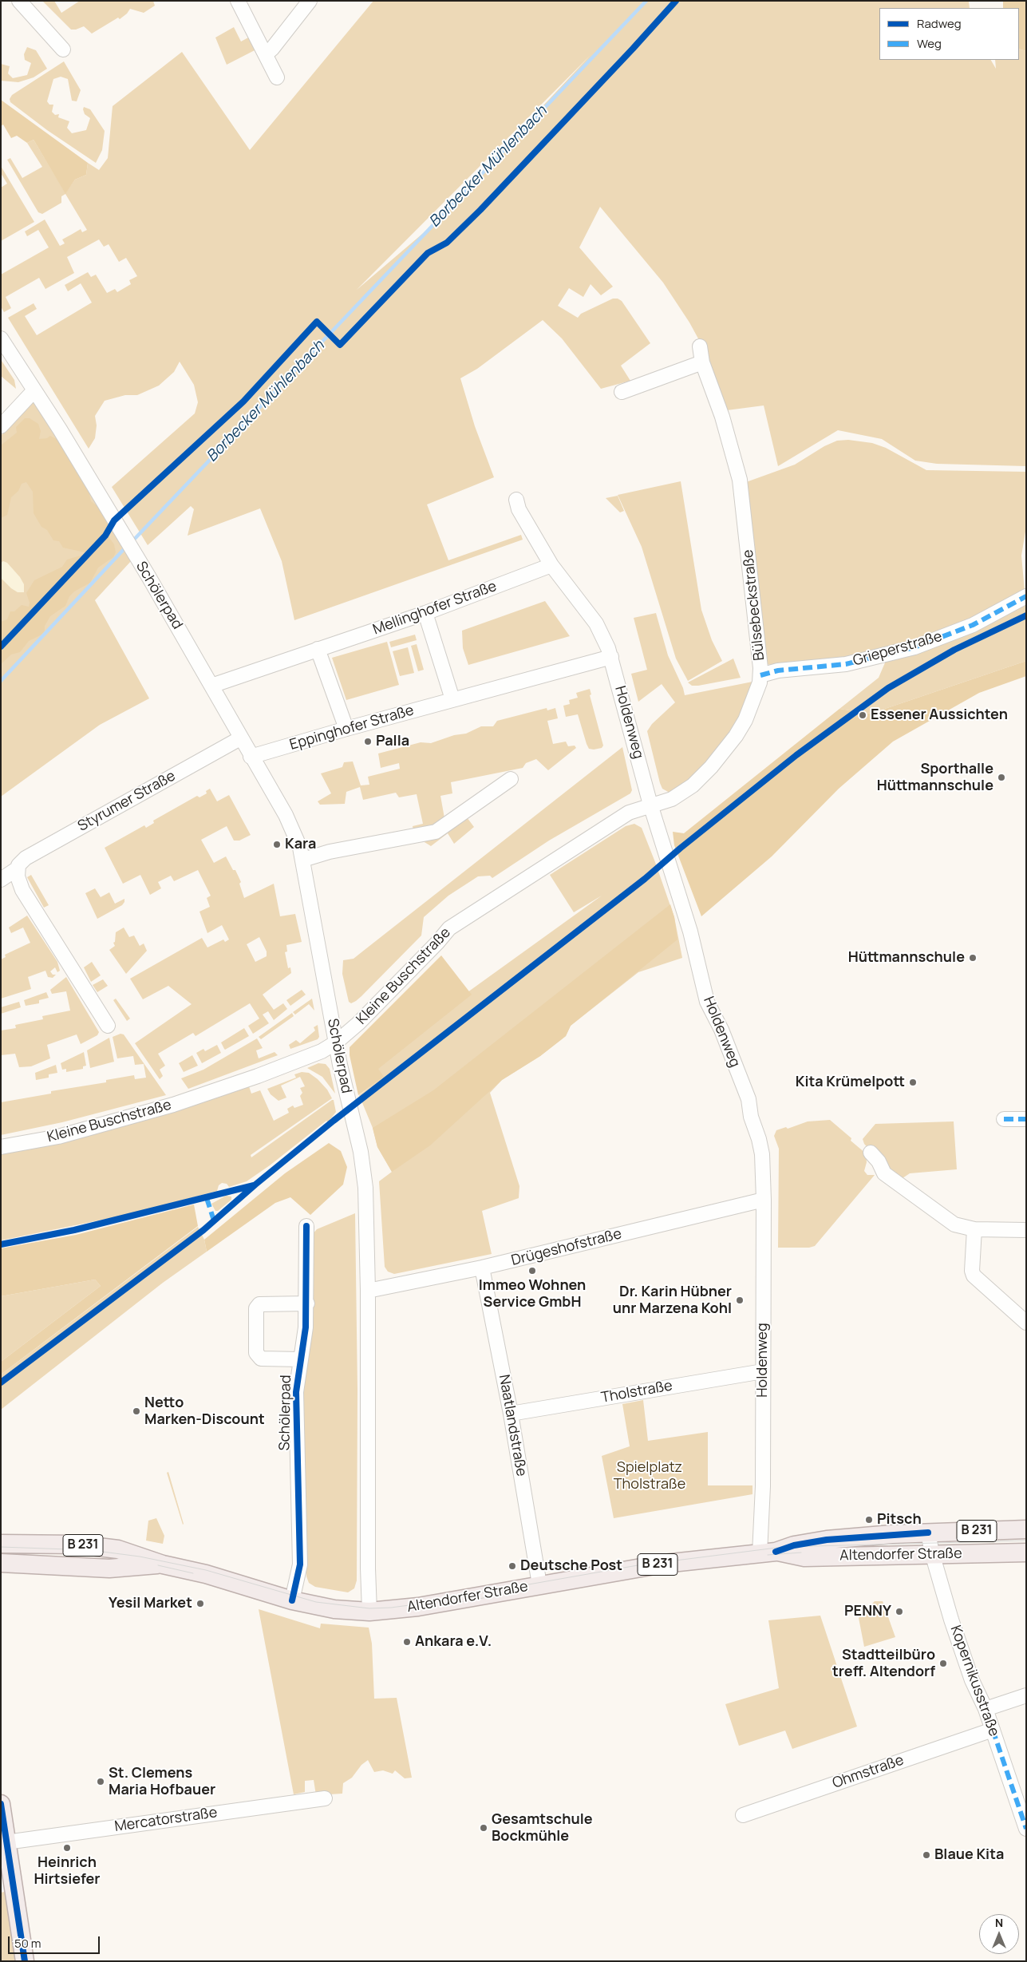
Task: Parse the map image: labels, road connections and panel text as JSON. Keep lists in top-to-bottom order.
{
  "streets": {
    "main road": ["B 231", "Altendorfer Straße"],
    "street": [
      "Schölerpad",
      "Bülsebeckstraße",
      "Mellinghofer Straße",
      "Grieperstraße",
      "Holdenweg",
      "Eppinghofer Straße",
      "Styrumer Straße",
      "Kleine Buschstraße",
      "Drügeshofstraße",
      "Tholstraße",
      "Naatlandstraße",
      "Kopernikusstraße",
      "Ohmstraße",
      "Mercatorstraße"
    ]
  },
  "crossings": [
    ["Schölerpad", "Mellinghofer Straße"],
    ["Schölerpad", "Eppinghofer Straße"],
    ["Schölerpad", "Styrumer Straße"],
    ["Schölerpad", "Kleine Buschstraße"],
    ["Schölerpad", "Drügeshofstraße"],
    ["Schölerpad", "Altendorfer Straße"],
    ["Bülsebeckstraße", "Grieperstraße"],
    ["Bülsebeckstraße", "Holdenweg"],
    ["Bülsebeckstraße", "Kleine Buschstraße"],
    ["Mellinghofer Straße", "Holdenweg"],
    ["Holdenweg", "Eppinghofer Straße"],
    ["Holdenweg", "Kleine Buschstraße"],
    ["Holdenweg", "Drügeshofstraße"],
    ["Holdenweg", "Tholstraße"],
    ["Holdenweg", "Altendorfer Straße"],
    ["Drügeshofstraße", "Naatlandstraße"],
    ["Tholstraße", "Naatlandstraße"],
    ["Naatlandstraße", "Altendorfer Straße"],
    ["Altendorfer Straße", "Kopernikusstraße"],
    ["Kopernikusstraße", "Ohmstraße"]
  ],
  "water": ["Borbecker Mühlenbach"],
  "parks": ["Spielplatz Tholstraße"],
  "places": [
    "Essener Aussichten",
    "Palla",
    "Sporthalle Hüttmannschule",
    "Kara",
    "Hüttmannschule",
    "Kita Krümelpott",
    "Immeo Wohnen Service GmbH",
    "Dr. Karin Hübner unr Marzena Kohl",
    "Netto Marken-Discount",
    "Pitsch",
    "Deutsche Post",
    "Yesil Market",
    "PENNY",
    "Ankara e.V.",
    "Stadtteilbüro treff. Altendorf",
    "St. Clemens Maria Hofbauer",
    "Gesamtschule Bockmühle",
    "Heinrich Hirtsiefer",
    "Blaue Kita"
  ],
  "legend": ["Radweg", "Weg"],
  "scale_bar": "50 m",
  "north": "top"
}
